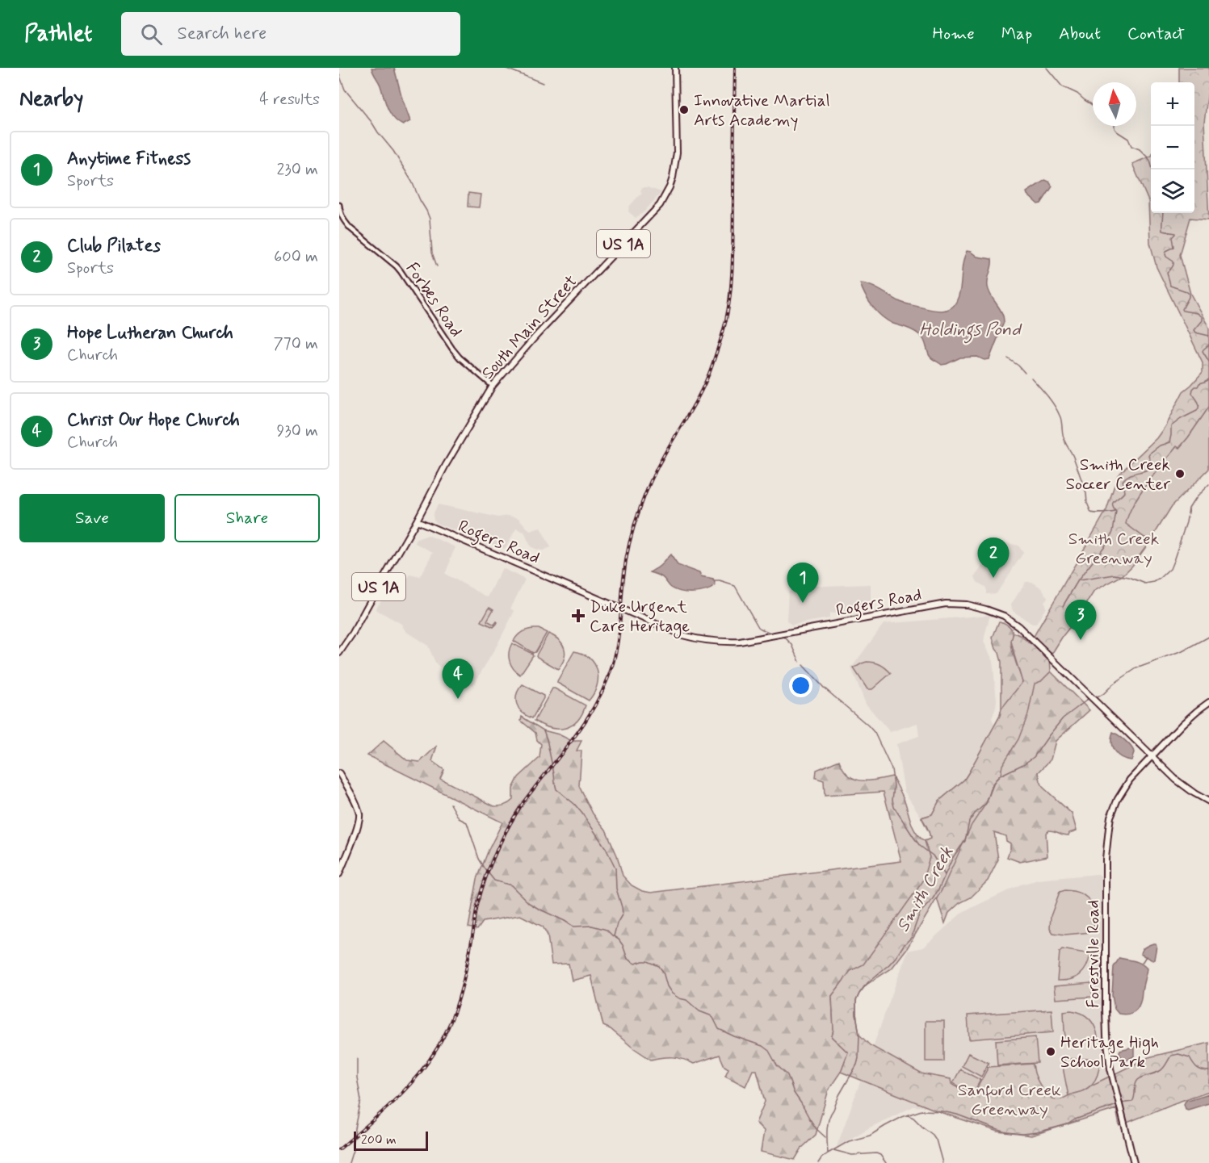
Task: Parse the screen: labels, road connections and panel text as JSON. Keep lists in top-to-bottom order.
{
  "streets": {
    "main road": [
      "US 1A",
      "South Main Street",
      "Rogers Road",
      "Forestville Road"
    ],
    "street": ["Forbes Road"]
  },
  "crossings": [
    ["Forbes Road", "South Main Street"],
    ["South Main Street", "Rogers Road"],
    ["Rogers Road", "Forestville Road"]
  ],
  "water": ["Holdings Pond", "Smith Creek"],
  "parks": ["Smith Creek Greenway", "Sanford Creek Greenway"],
  "places": {
    "other": ["Innovative Martial Arts Academy", "Smith Creek Soccer Center", "Heritage High School Park"],
    "health": ["Duke Urgent Care Heritage"]
  },
  "scale_bar": "200 m",
  "north": "top",
  "page": {
    "header": "Pathlet",
    "search": "Search here",
    "nav": [
      "Home",
      "Map",
      "About",
      "Contact"
    ],
    "heading": ["Nearby", "4 results"],
    "map_buttons": ["+", "−"],
    "list": [
      {
        "mark": "1",
        "name": "Anytime Fitness",
        "note": "Sports",
        "value": "230 m"
      },
      {
        "mark": "2",
        "name": "Club Pilates",
        "note": "Sports",
        "value": "600 m"
      },
      {
        "mark": "3",
        "name": "Hope Lutheran Church",
        "note": "Church",
        "value": "770 m"
      },
      {
        "mark": "4",
        "name": "Christ Our Hope Church",
        "note": "Church",
        "value": "930 m"
      }
    ],
    "buttons": ["Save", "Share"],
    "pins": [
      "2",
      "1",
      "3",
      "4"
    ],
    "scale": "200 m"
  }
}
